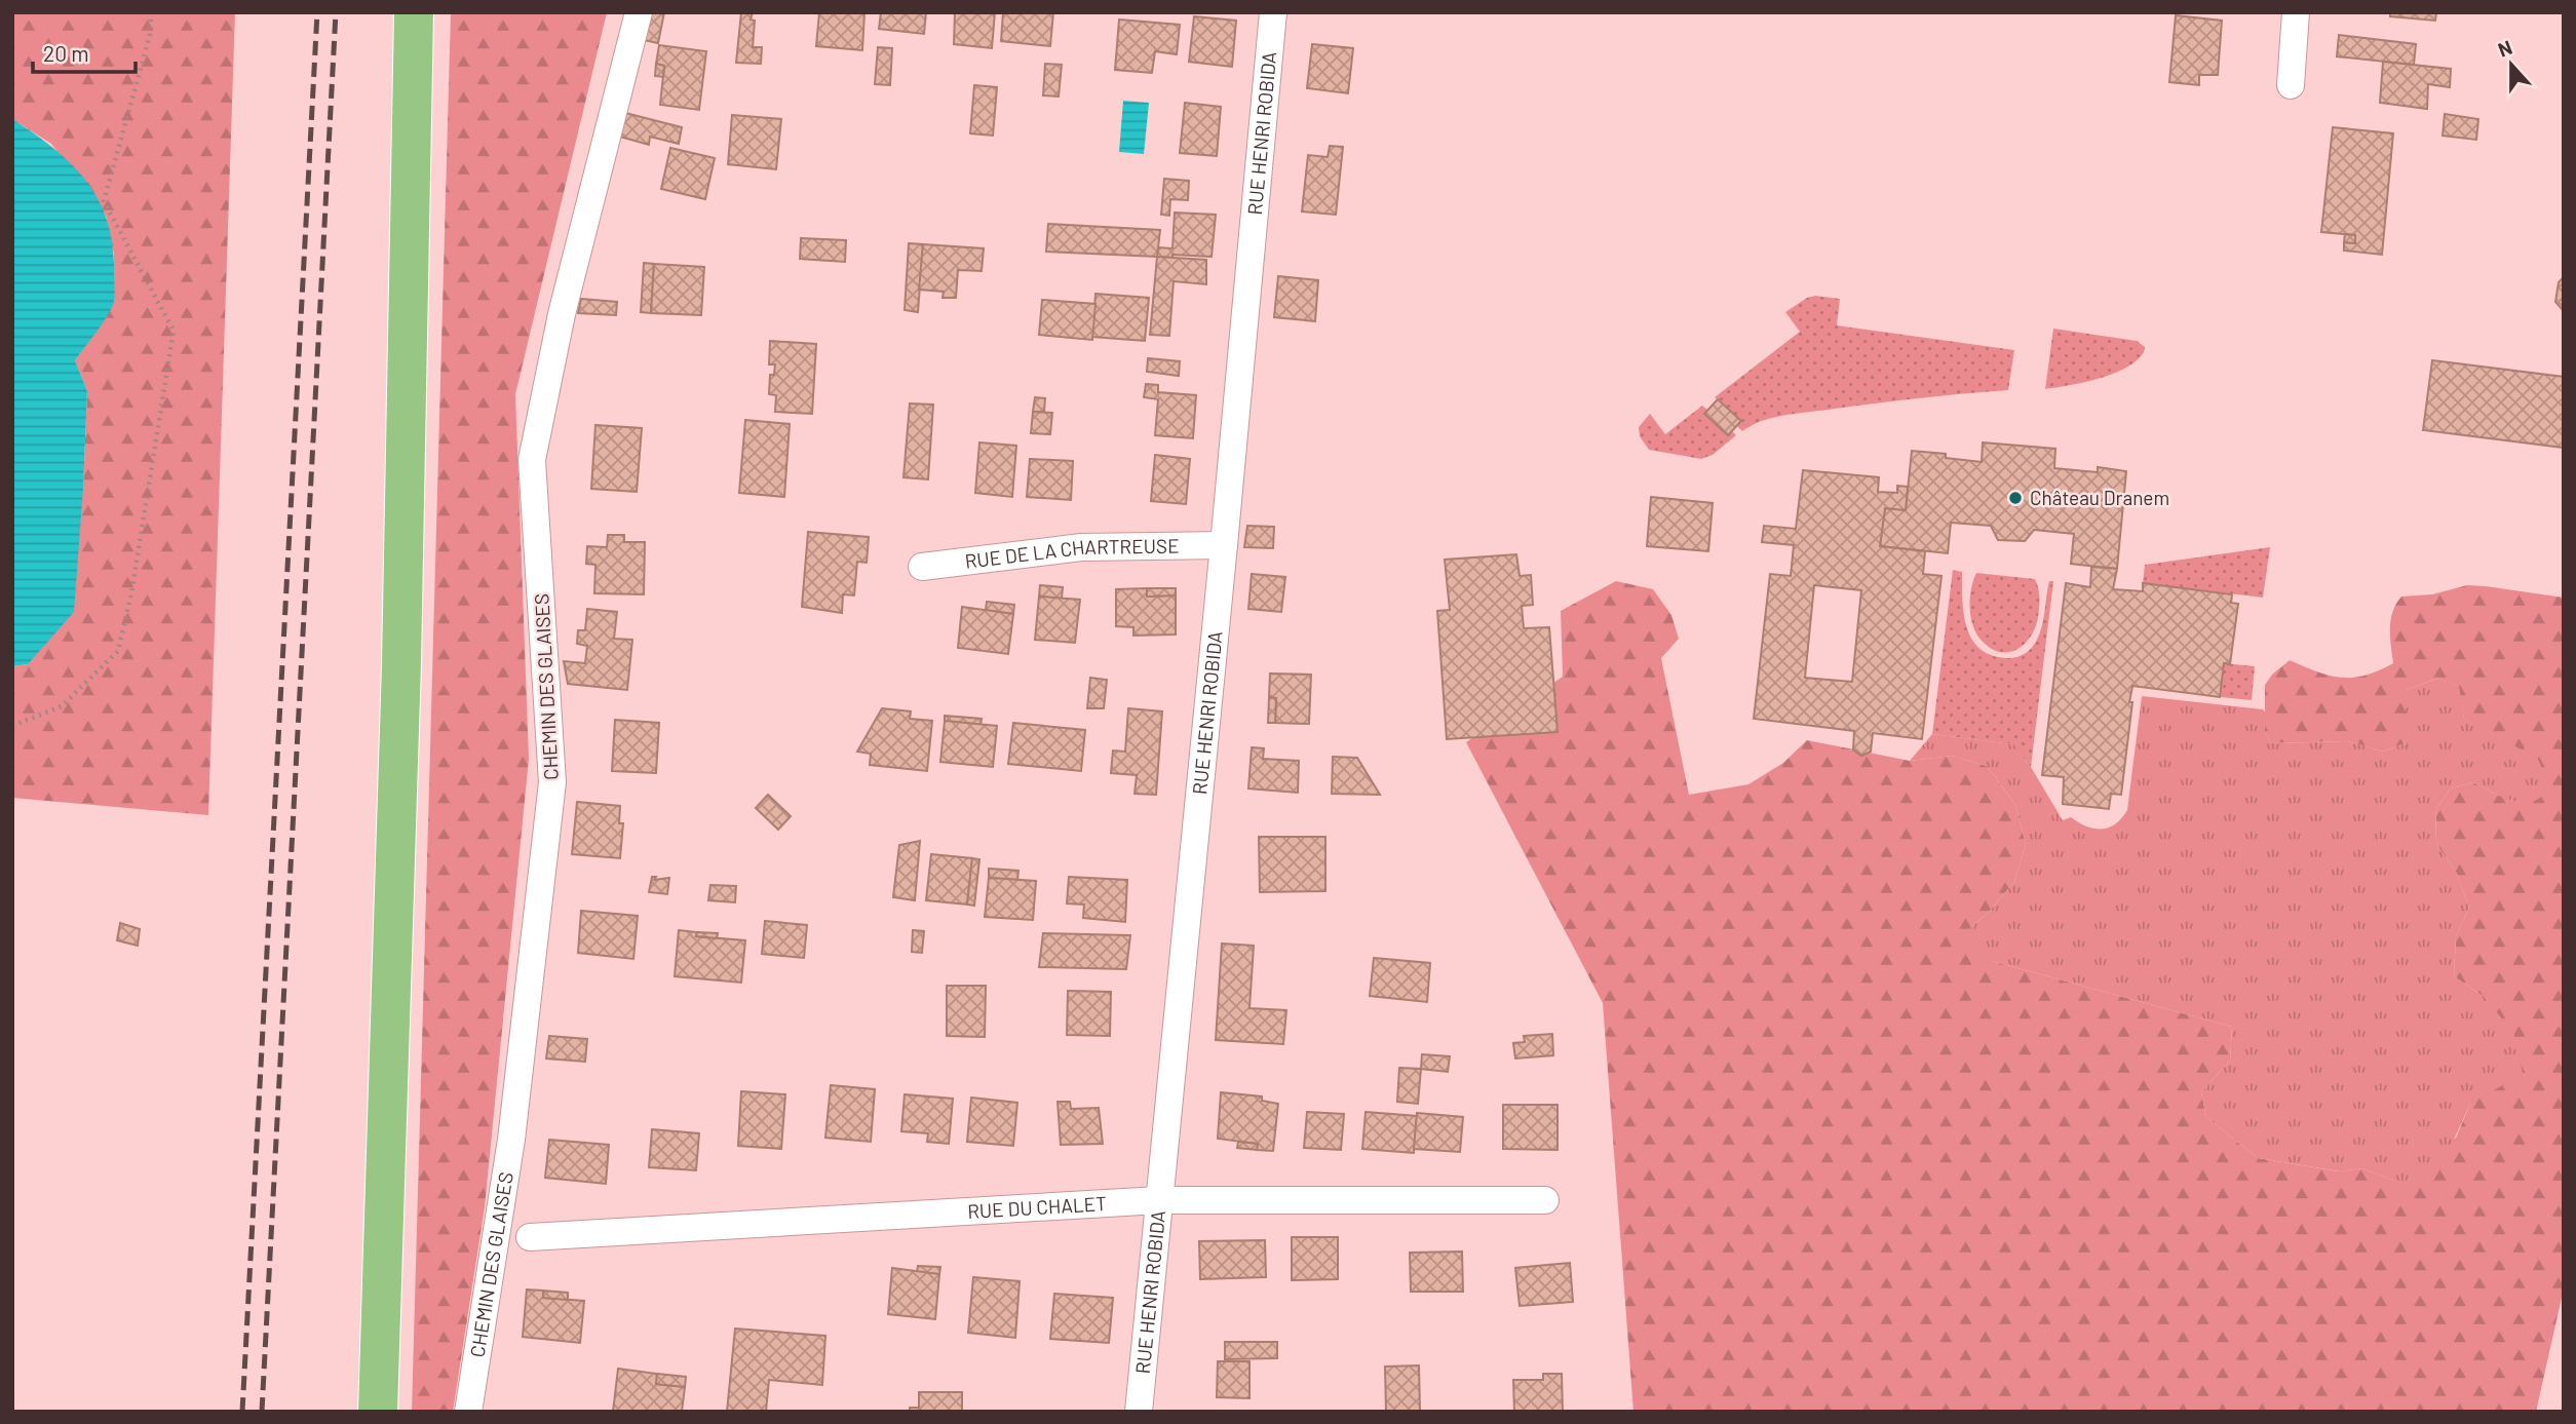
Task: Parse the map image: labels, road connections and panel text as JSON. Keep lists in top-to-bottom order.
{
  "streets": {
    "street": [
      "RUE HENRI ROBIDA",
      "RUE DE LA CHARTREUSE",
      "CHEMIN DES GLAISES",
      "RUE DU CHALET"
    ]
  },
  "crossings": [
    ["RUE HENRI ROBIDA", "RUE DE LA CHARTREUSE"],
    ["RUE HENRI ROBIDA", "RUE DU CHALET"]
  ],
  "places": ["Château Dranem"],
  "scale_bar": "20 m",
  "north": "top"
}
